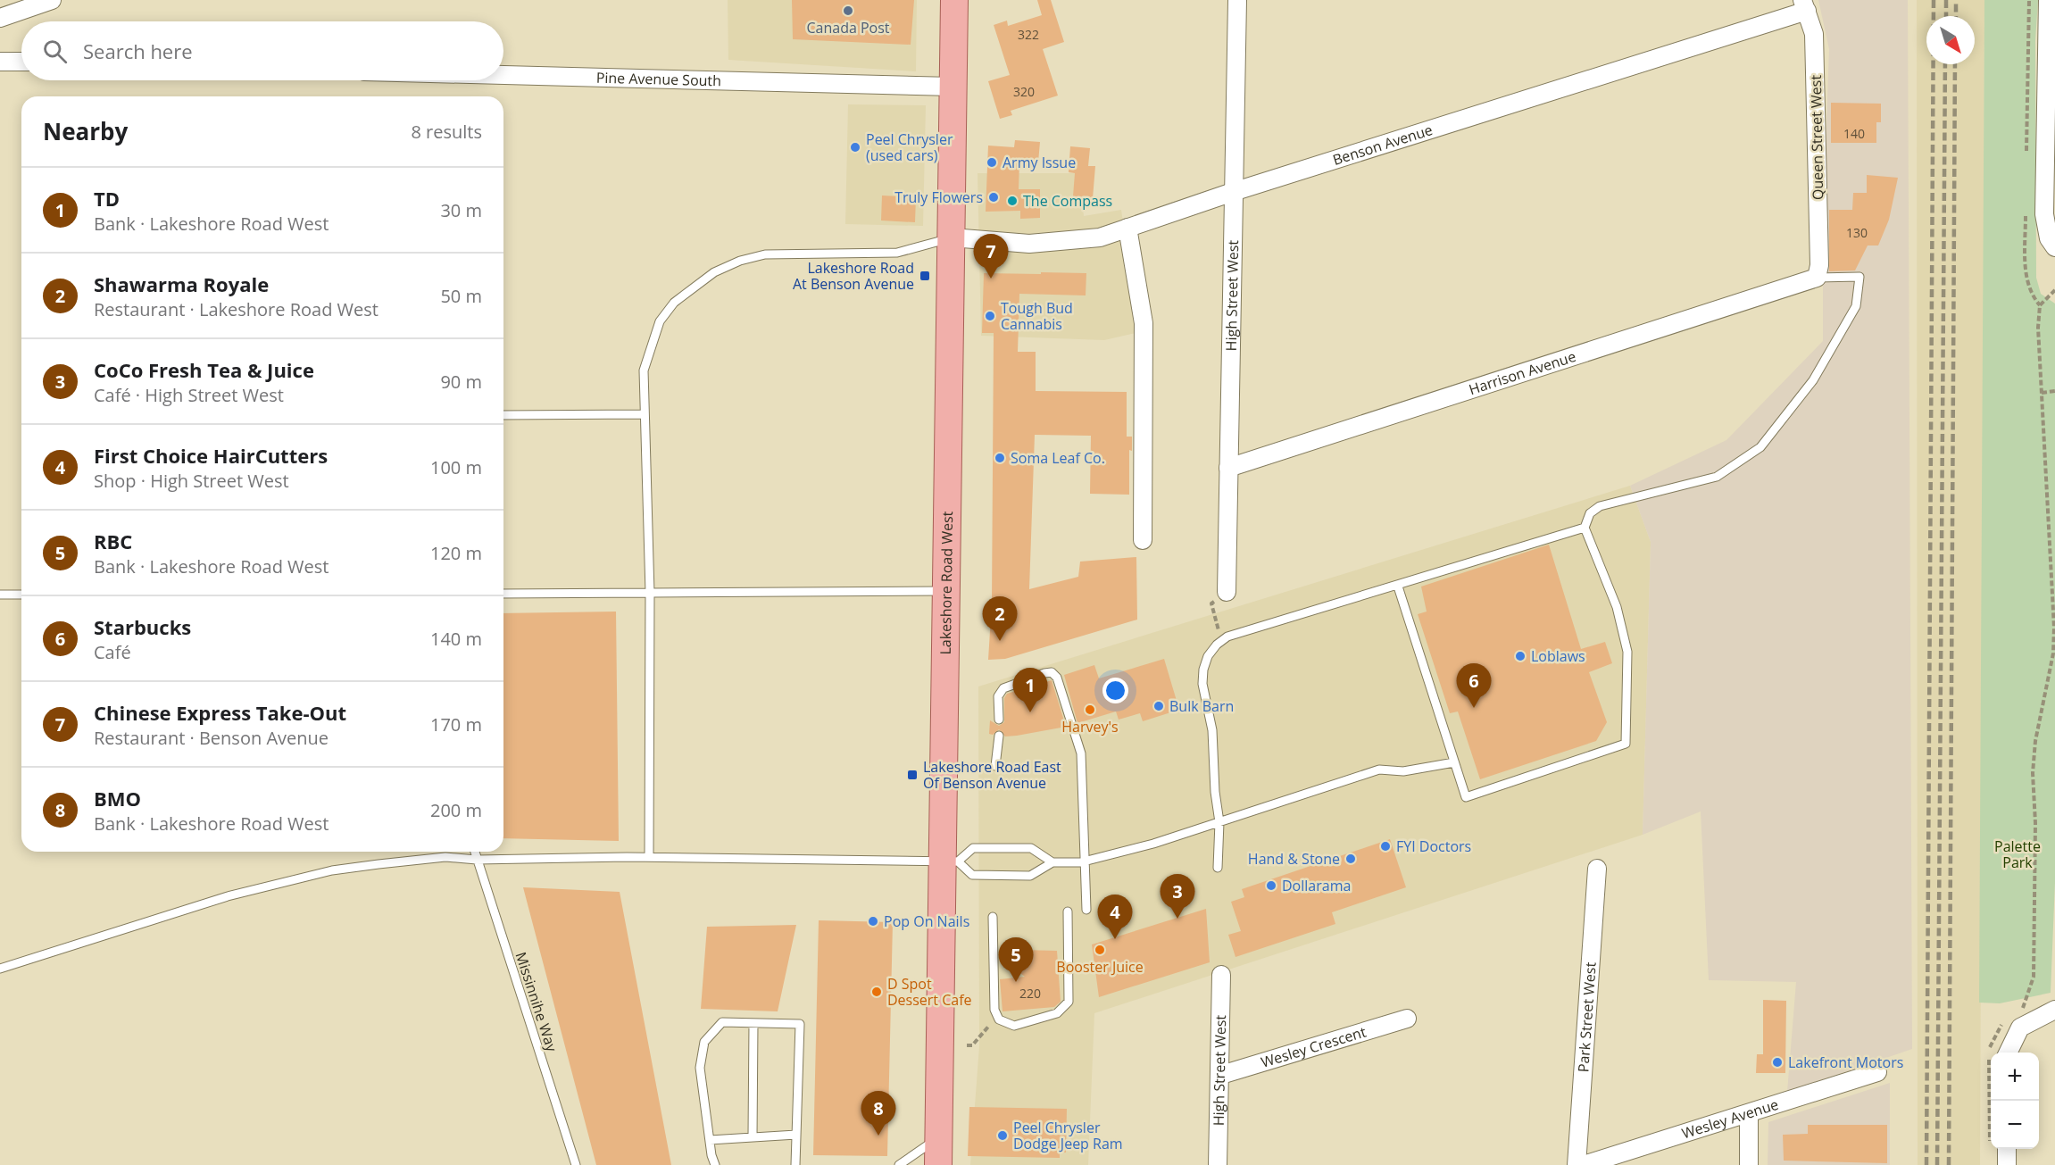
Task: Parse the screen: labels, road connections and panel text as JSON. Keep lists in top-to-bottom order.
{
  "streets": {
    "main road": ["Lakeshore Road West"],
    "street": [
      "Pine Avenue South",
      "Queen Street West",
      "Benson Avenue",
      "High Street West",
      "Harrison Avenue",
      "Park Street West",
      "Wesley Crescent",
      "Wesley Avenue"
    ],
    "lane": ["Missinnihe Way"]
  },
  "crossings": [
    ["Pine Avenue South", "Lakeshore Road West"],
    ["Queen Street West", "Benson Avenue"],
    ["Queen Street West", "Harrison Avenue"],
    ["Benson Avenue", "High Street West"],
    ["Benson Avenue", "Lakeshore Road West"],
    ["High Street West", "Harrison Avenue"],
    ["High Street West", "Wesley Crescent"]
  ],
  "parks": ["Palette Park"],
  "places": {
    "other": [
      "Canada Post",
      "Peel Chrysler (used cars)",
      "Army Issue",
      "Truly Flowers",
      "The Compass",
      "Tough Bud Cannabis",
      "Soma Leaf Co.",
      "Loblaws",
      "Bulk Barn",
      "Harvey's",
      "FYI Doctors",
      "Hand & Stone",
      "Dollarama",
      "Pop On Nails",
      "Booster Juice",
      "D Spot Dessert Cafe",
      "Lakefront Motors",
      "Peel Chrysler Dodge Jeep Ram"
    ],
    "transit": ["Lakeshore Road At Benson Avenue", "Lakeshore Road East Of Benson Avenue"]
  },
  "house_numbers": [
    "322",
    "320",
    "140",
    "130",
    "220"
  ],
  "north": "bottom right",
  "page": {
    "search": "Search here",
    "heading": ["Nearby", "8 results"],
    "list": [
      {
        "mark": "1",
        "name": "TD",
        "note": "Bank · Lakeshore Road West",
        "value": "30 m"
      },
      {
        "mark": "2",
        "name": "Shawarma Royale",
        "note": "Restaurant · Lakeshore Road West",
        "value": "50 m"
      },
      {
        "mark": "3",
        "name": "CoCo Fresh Tea & Juice",
        "note": "Café · High Street West",
        "value": "90 m"
      },
      {
        "mark": "4",
        "name": "First Choice HairCutters",
        "note": "Shop · High Street West",
        "value": "100 m"
      },
      {
        "mark": "5",
        "name": "RBC",
        "note": "Bank · Lakeshore Road West",
        "value": "120 m"
      },
      {
        "mark": "6",
        "name": "Starbucks",
        "note": "Café",
        "value": "140 m"
      },
      {
        "mark": "7",
        "name": "Chinese Express Take-Out",
        "note": "Restaurant · Benson Avenue",
        "value": "170 m"
      },
      {
        "mark": "8",
        "name": "BMO",
        "note": "Bank · Lakeshore Road West",
        "value": "200 m"
      }
    ],
    "pins": [
      "7",
      "2",
      "6",
      "1",
      "3",
      "4",
      "5",
      "8"
    ],
    "map_buttons": ["+", "−"]
  }
}
